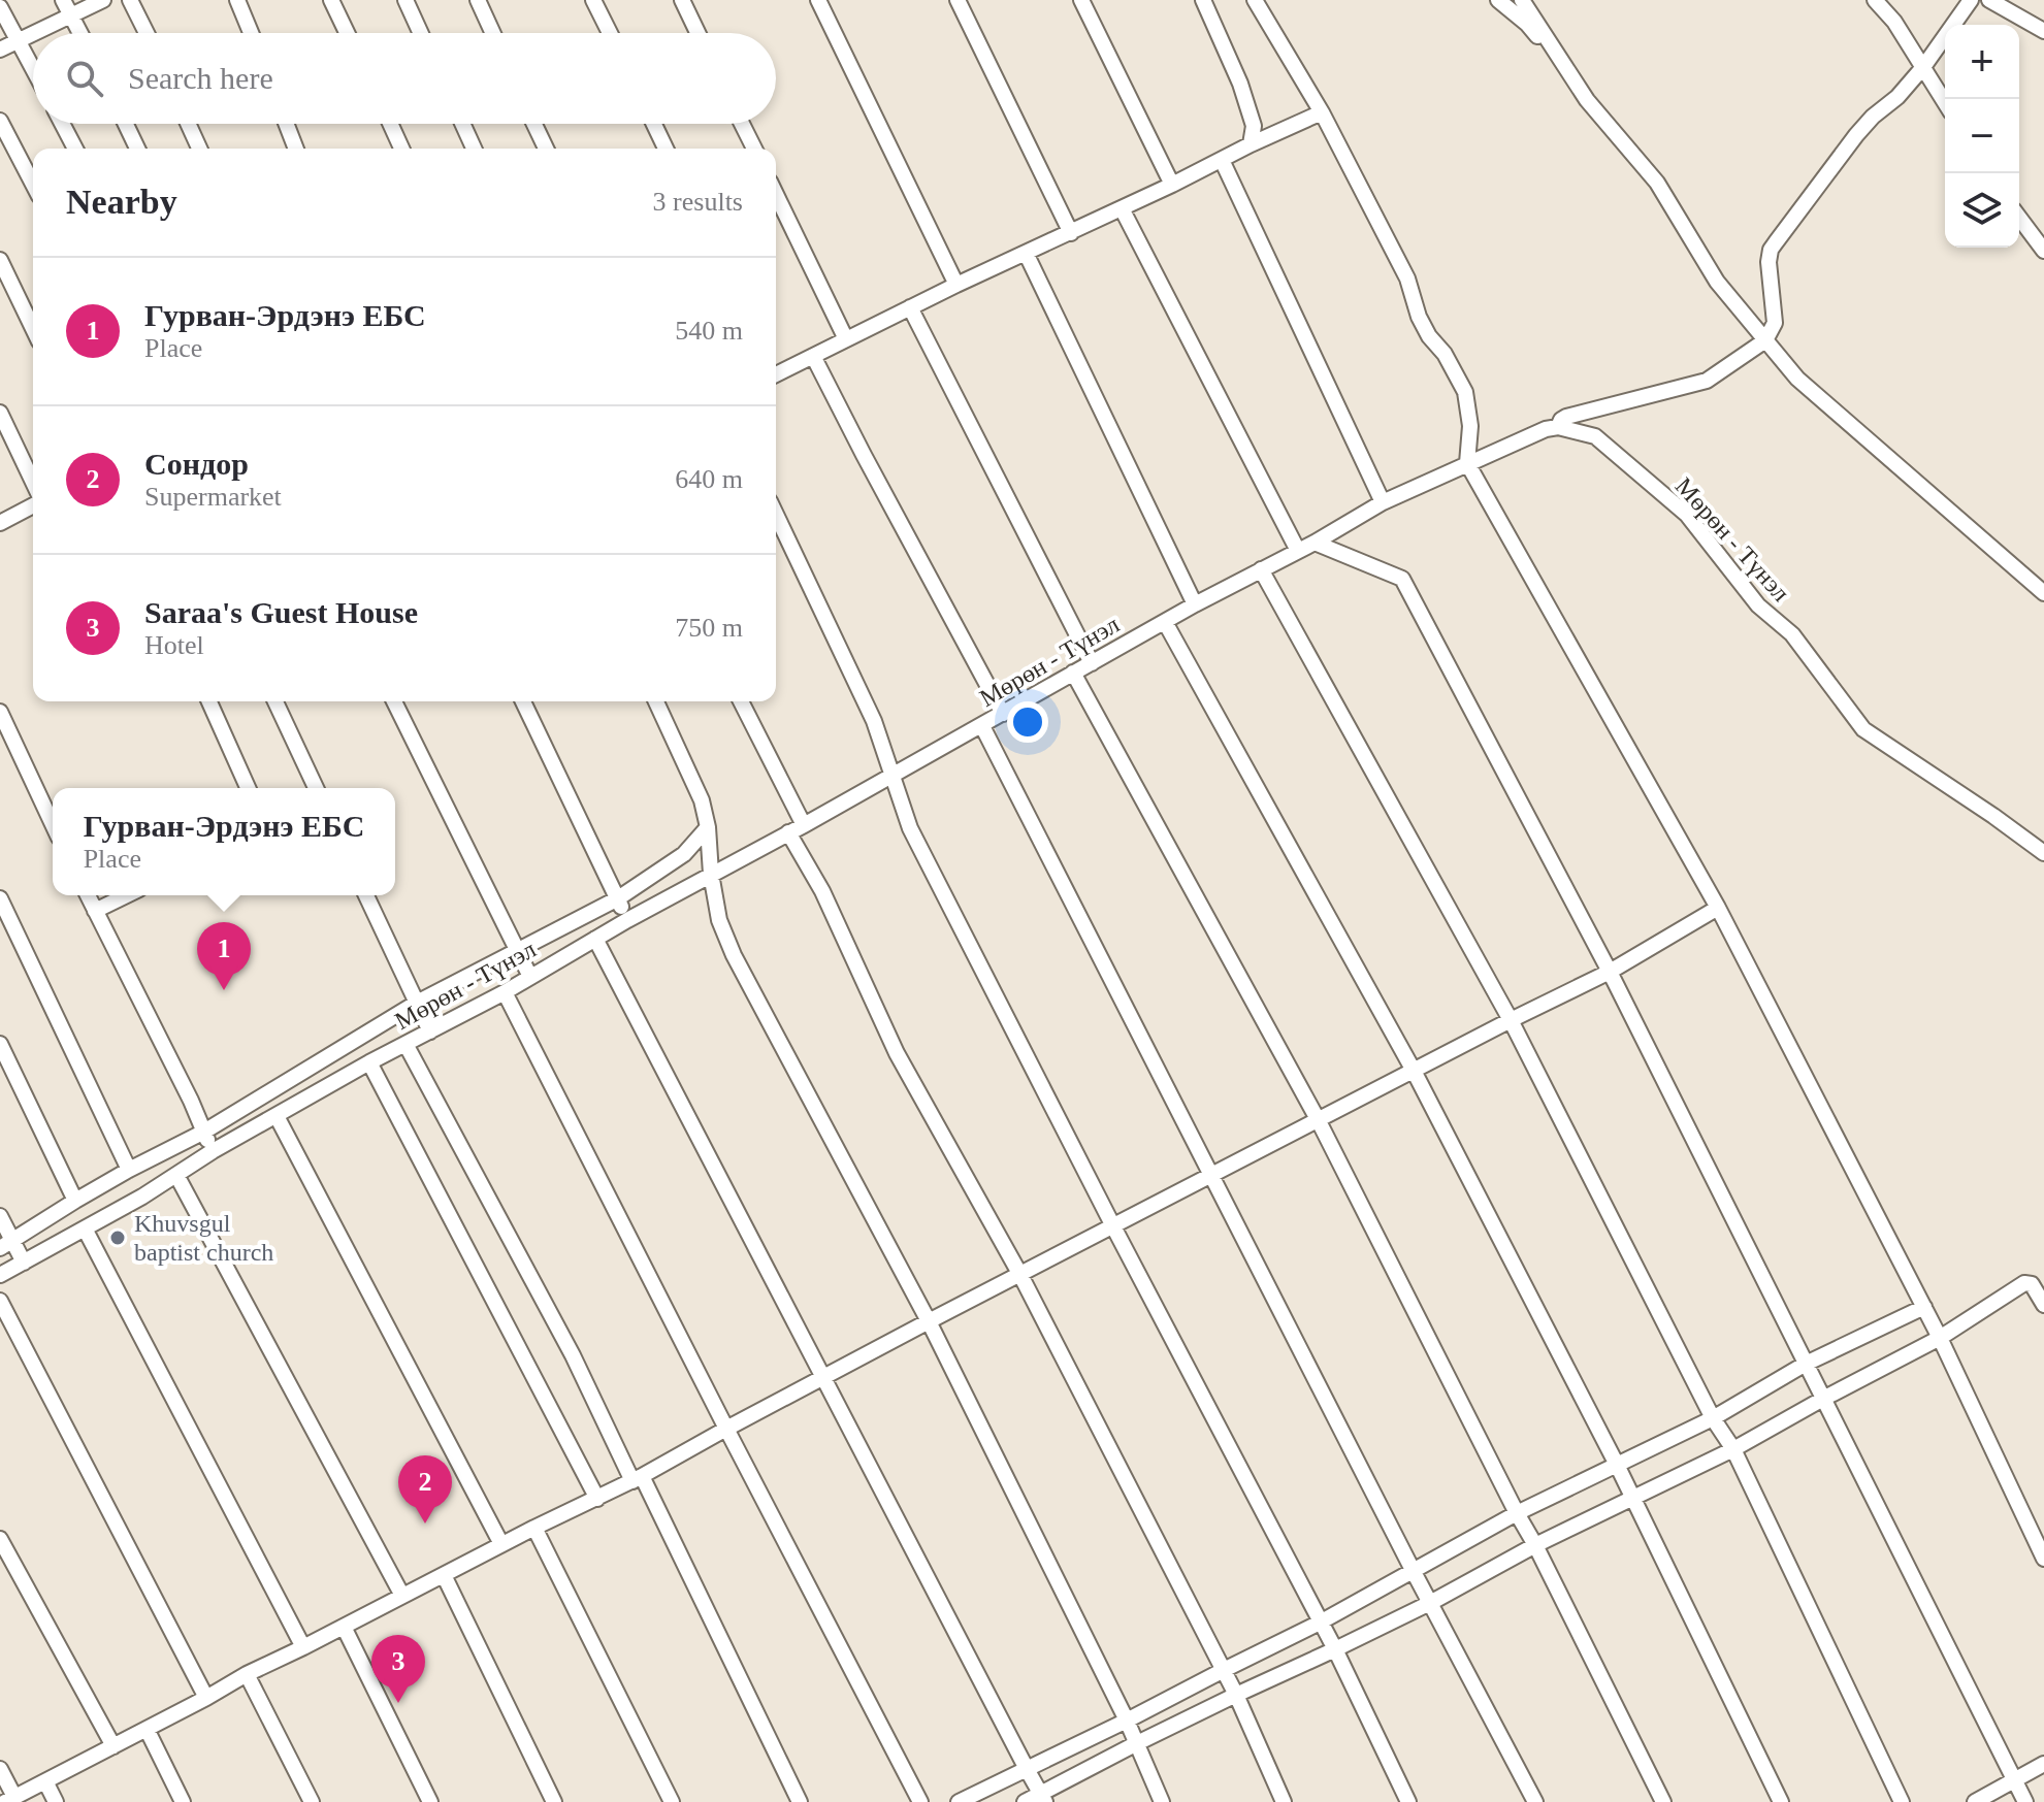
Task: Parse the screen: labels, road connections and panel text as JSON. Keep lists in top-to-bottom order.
{
  "streets": {
    "street": ["Мөрөн - Түнэл"]
  },
  "places": ["Khuvsgul baptist church"],
  "page": {
    "map_buttons": ["+", "−"],
    "search": "Search here",
    "heading": ["Nearby", "3 results"],
    "list": [
      {
        "mark": "1",
        "name": "Гурван-Эрдэнэ ЕБС",
        "note": "Place",
        "value": "540 m"
      },
      {
        "mark": "2",
        "name": "Сондор",
        "note": "Supermarket",
        "value": "640 m"
      },
      {
        "mark": "3",
        "name": "Saraa's Guest House",
        "note": "Hotel",
        "value": "750 m"
      }
    ],
    "popup": ["Гурван-Эрдэнэ ЕБС", "Place"],
    "pins": ["1", "2", "3"]
  }
}
